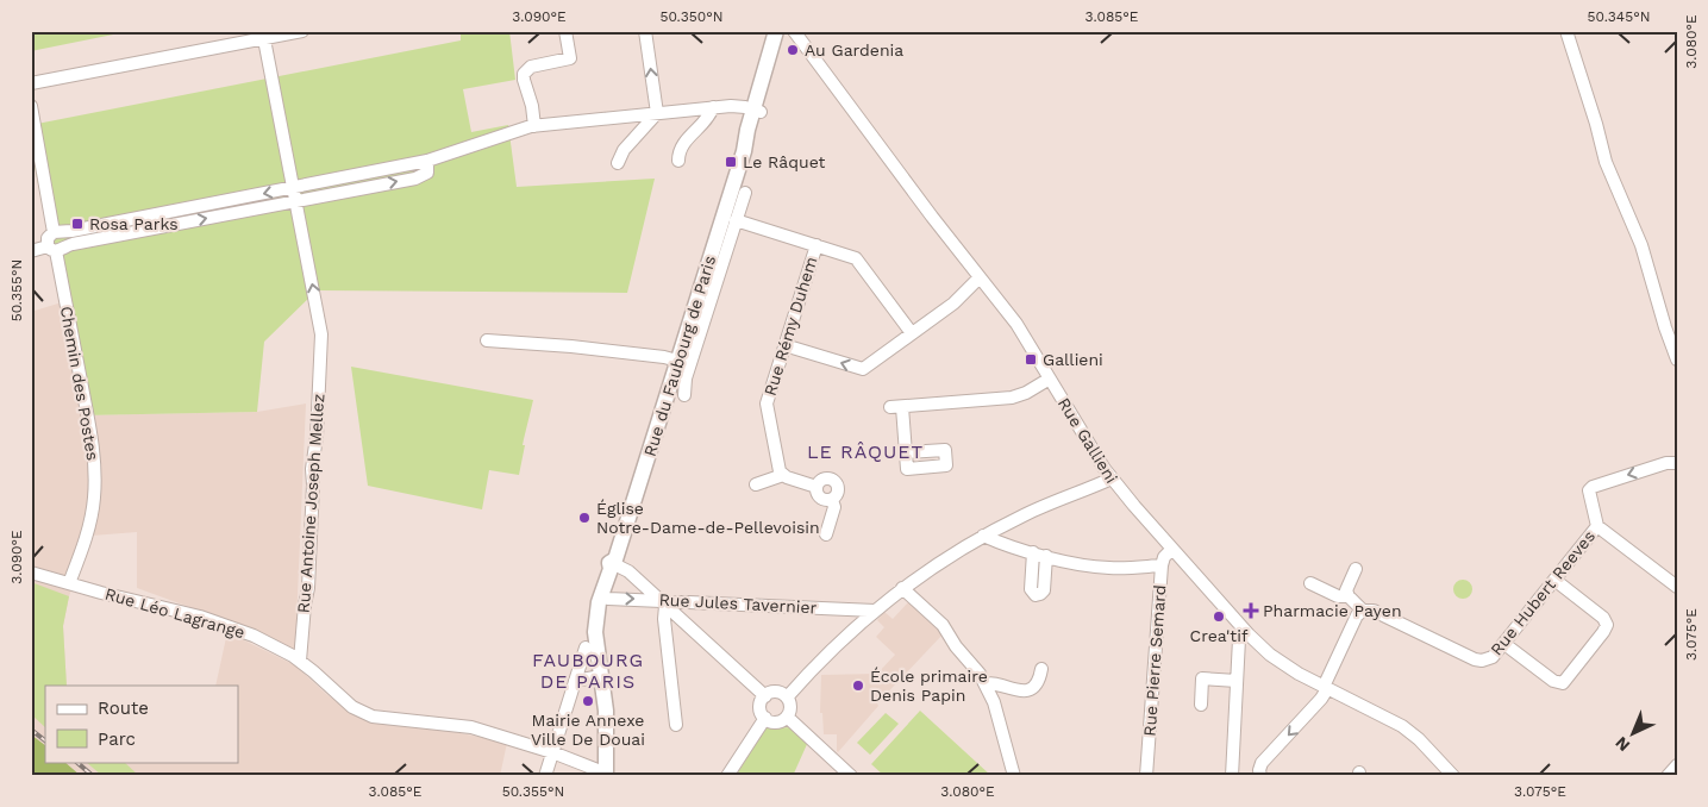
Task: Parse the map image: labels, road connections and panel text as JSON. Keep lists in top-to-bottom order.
{
  "streets": {
    "main road": ["Rue du Faubourg de Paris"],
    "street": [
      "Rue Rémy Duhem",
      "Chemin des Postes",
      "Rue Gallieni",
      "Rue Antoine Joseph Mellez",
      "Rue Hubert Reeves",
      "Rue Jules Tavernier",
      "Rue Léo Lagrange",
      "Rue Pierre Semard"
    ]
  },
  "crossings": [
    ["Rue du Faubourg de Paris", "Rue Jules Tavernier"],
    ["Rue du Faubourg de Paris", "Rue Léo Lagrange"],
    ["Chemin des Postes", "Rue Léo Lagrange"],
    ["Rue Gallieni", "Rue Pierre Semard"],
    ["Rue Antoine Joseph Mellez", "Rue Léo Lagrange"]
  ],
  "one_way": ["Rue Antoine Joseph Mellez"],
  "districts": ["LE RÂQUET", "FAUBOURG DE PARIS"],
  "places": {
    "other": [
      "Au Gardenia",
      "Église Notre-Dame-de-Pellevoisin",
      "Crea'tif",
      "École primaire Denis Papin",
      "Mairie Annexe Ville De Douai"
    ],
    "transit": ["Le Râquet", "Rosa Parks", "Gallieni"],
    "health": ["Pharmacie Payen"]
  },
  "legend": ["Route", "Parc"],
  "north": "bottom left",
  "coordinates": [
    "3.090°E",
    "50.350°N",
    "3.085°E",
    "50.345°N",
    "3.080°E",
    "50.355°N",
    "3.075°E"
  ]
}
